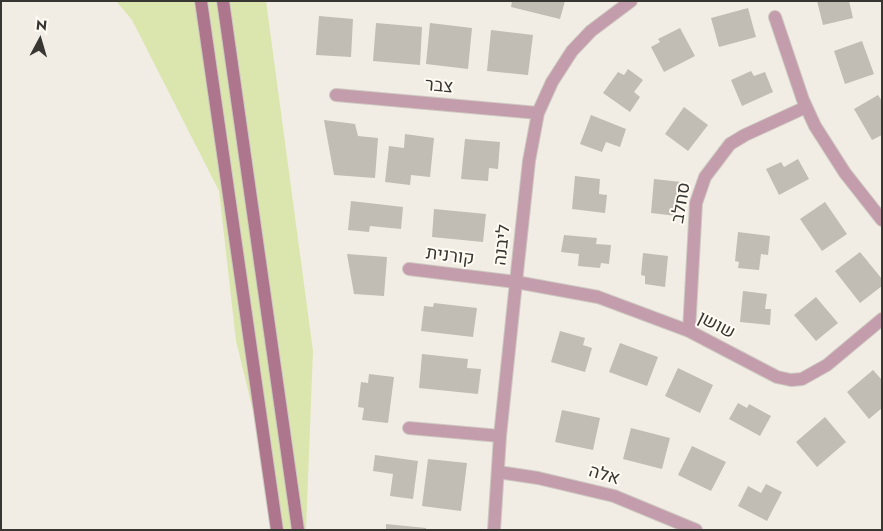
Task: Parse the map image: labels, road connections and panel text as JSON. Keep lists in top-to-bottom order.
{
  "streets": {
    "street": [
      "צבר",
      "סחלב",
      "ליבנה",
      "קורנית",
      "שושן",
      "אלה"
    ]
  },
  "crossings": [
    ["צבר", "ליבנה"],
    ["סחלב", "שושן"],
    ["ליבנה", "קורנית"],
    ["ליבנה", "שושן"],
    ["ליבנה", "אלה"],
    ["קורנית", "שושן"]
  ],
  "north": "top"
}
